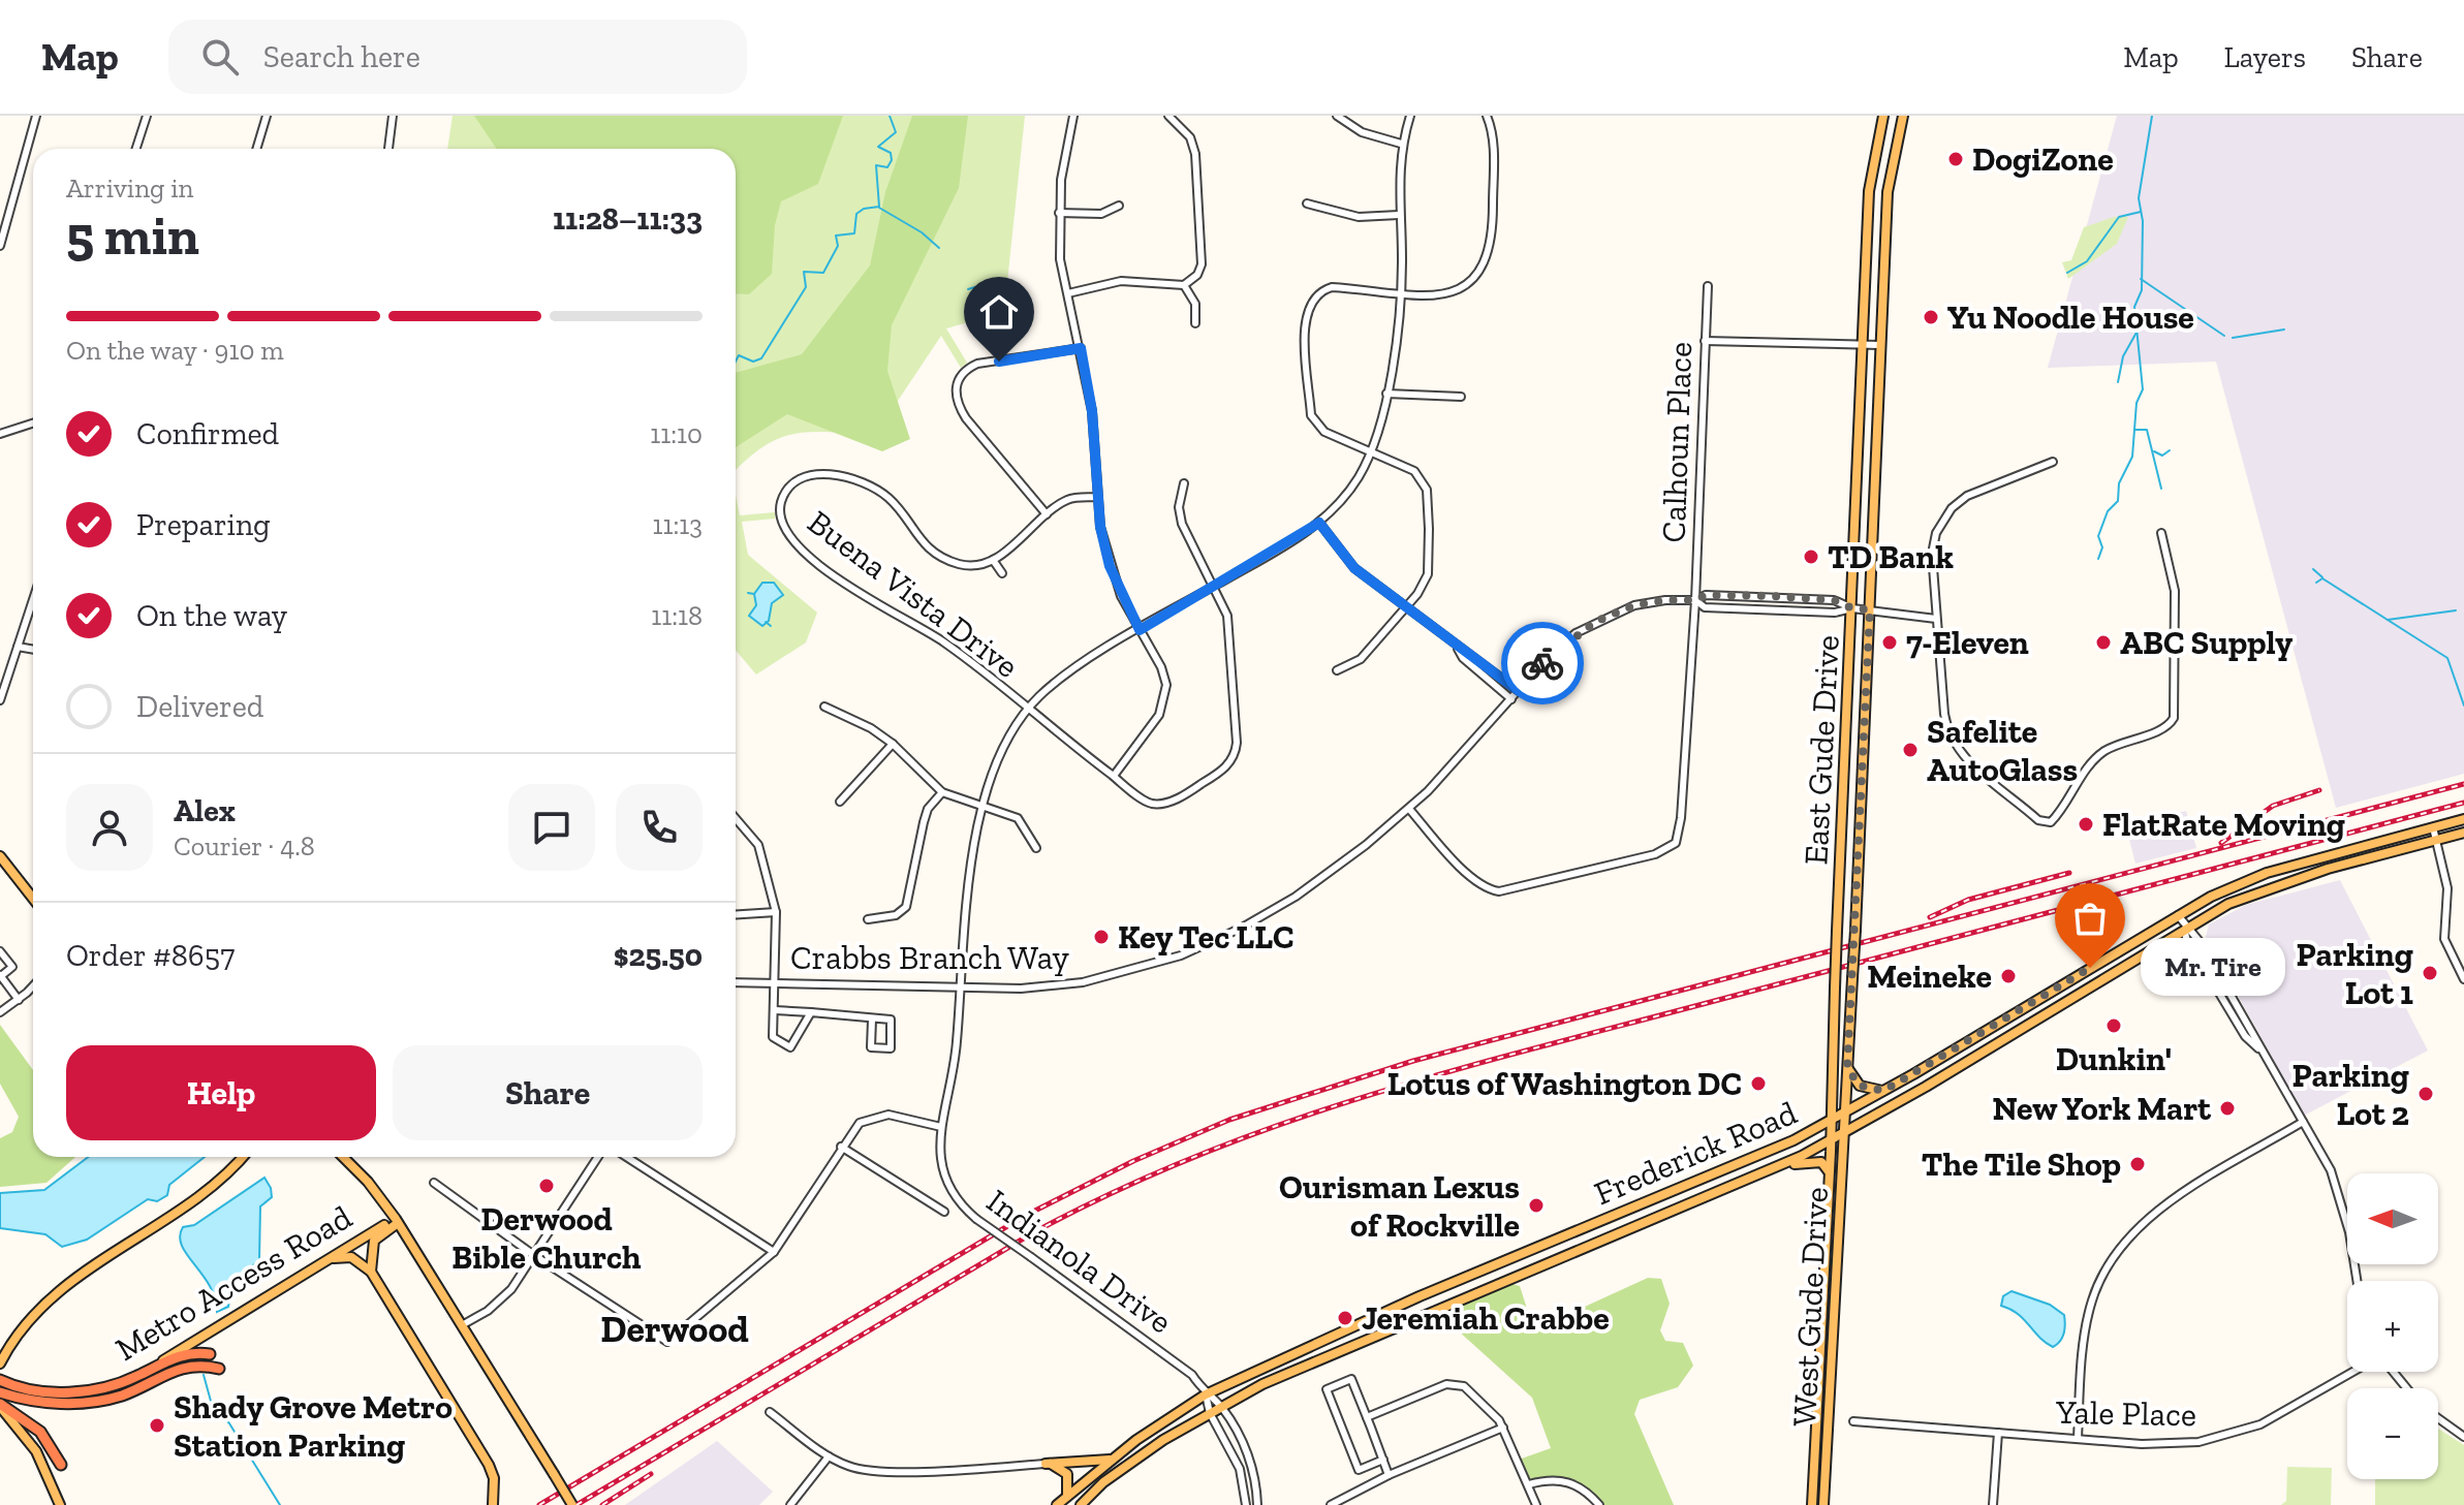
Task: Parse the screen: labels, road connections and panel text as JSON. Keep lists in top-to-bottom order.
{
  "streets": {
    "highway": ["Metro Access Road"],
    "main road": ["East Gude Drive", "Frederick Road", "West Gude Drive"],
    "street": [
      "Calhoun Place",
      "Buena Vista Drive",
      "Crabbs Branch Way",
      "Indianola Drive",
      "Yale Place"
    ]
  },
  "crossings": [
    ["Calhoun Place", "Crabbs Branch Way"],
    ["Buena Vista Drive", "Indianola Drive"],
    ["East Gude Drive", "Crabbs Branch Way"],
    ["East Gude Drive", "Frederick Road"],
    ["East Gude Drive", "West Gude Drive"],
    ["Crabbs Branch Way", "Indianola Drive"],
    ["Frederick Road", "Indianola Drive"],
    ["Frederick Road", "West Gude Drive"]
  ],
  "districts": ["Derwood"],
  "places": [
    "DogiZone",
    "Yu Noodle House",
    "TD Bank",
    "7-Eleven",
    "ABC Supply",
    "Safelite AutoGlass",
    "FlatRate Moving",
    "Key Tec LLC",
    "Mr. Tire",
    "Parking Lot 1",
    "Meineke",
    "Dunkin'",
    "Lotus of Washington DC",
    "Parking Lot 2",
    "New York Mart",
    "The Tile Shop",
    "Derwood Bible Church",
    "Ourisman Lexus of Rockville",
    "Jeremiah Crabbe",
    "Shady Grove Metro Station Parking"
  ],
  "north": "left",
  "page": {
    "header": "Map",
    "search": "Search here",
    "nav": ["Map", "Layers", "Share"],
    "heading": ["5 min", "Arriving in", "11:28–11:33"],
    "panel": [
      "Alex",
      "Courier · 4.8",
      "Order #8657",
      "$25.50"
    ],
    "bar": "On the way · 910 m",
    "list": [
      ["Confirmed", "11:10"],
      ["Preparing", "11:13"],
      ["On the way", "11:18"],
      "Delivered"
    ],
    "bubble": "Mr. Tire",
    "buttons": ["Help", "Share"],
    "map_buttons": ["+", "−"]
  }
}
